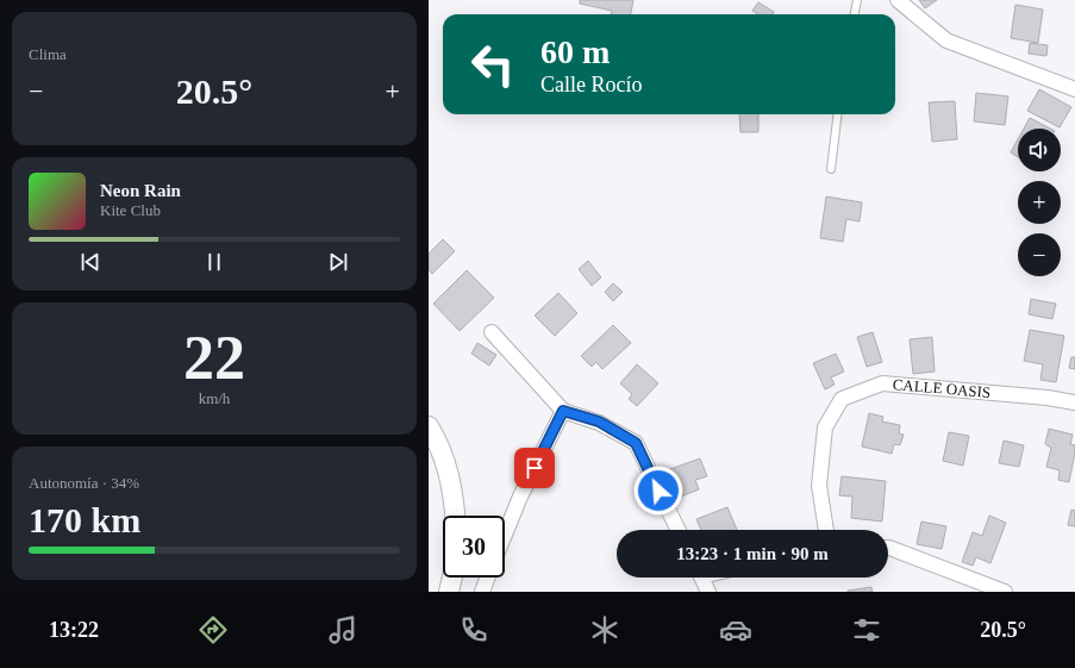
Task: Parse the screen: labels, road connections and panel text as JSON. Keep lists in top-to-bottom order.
{
  "streets": {
    "street": ["CALLE OASIS"]
  },
  "page": {
    "tile": [
      "Clima",
      ["22", "km/h"],
      ["Autonomía · 34%", "170 km"]
    ],
    "turn": ["60 m", "Calle Rocío"],
    "heat": ["−", "20.5°", "+"],
    "map_buttons": ["+", "−"],
    "song": ["Neon Rain", "Kite Club"],
    "limit": "30",
    "trip": "13:23 · 1 min · 90 m",
    "tabs": ["13:22", "20.5°"]
  }
}
